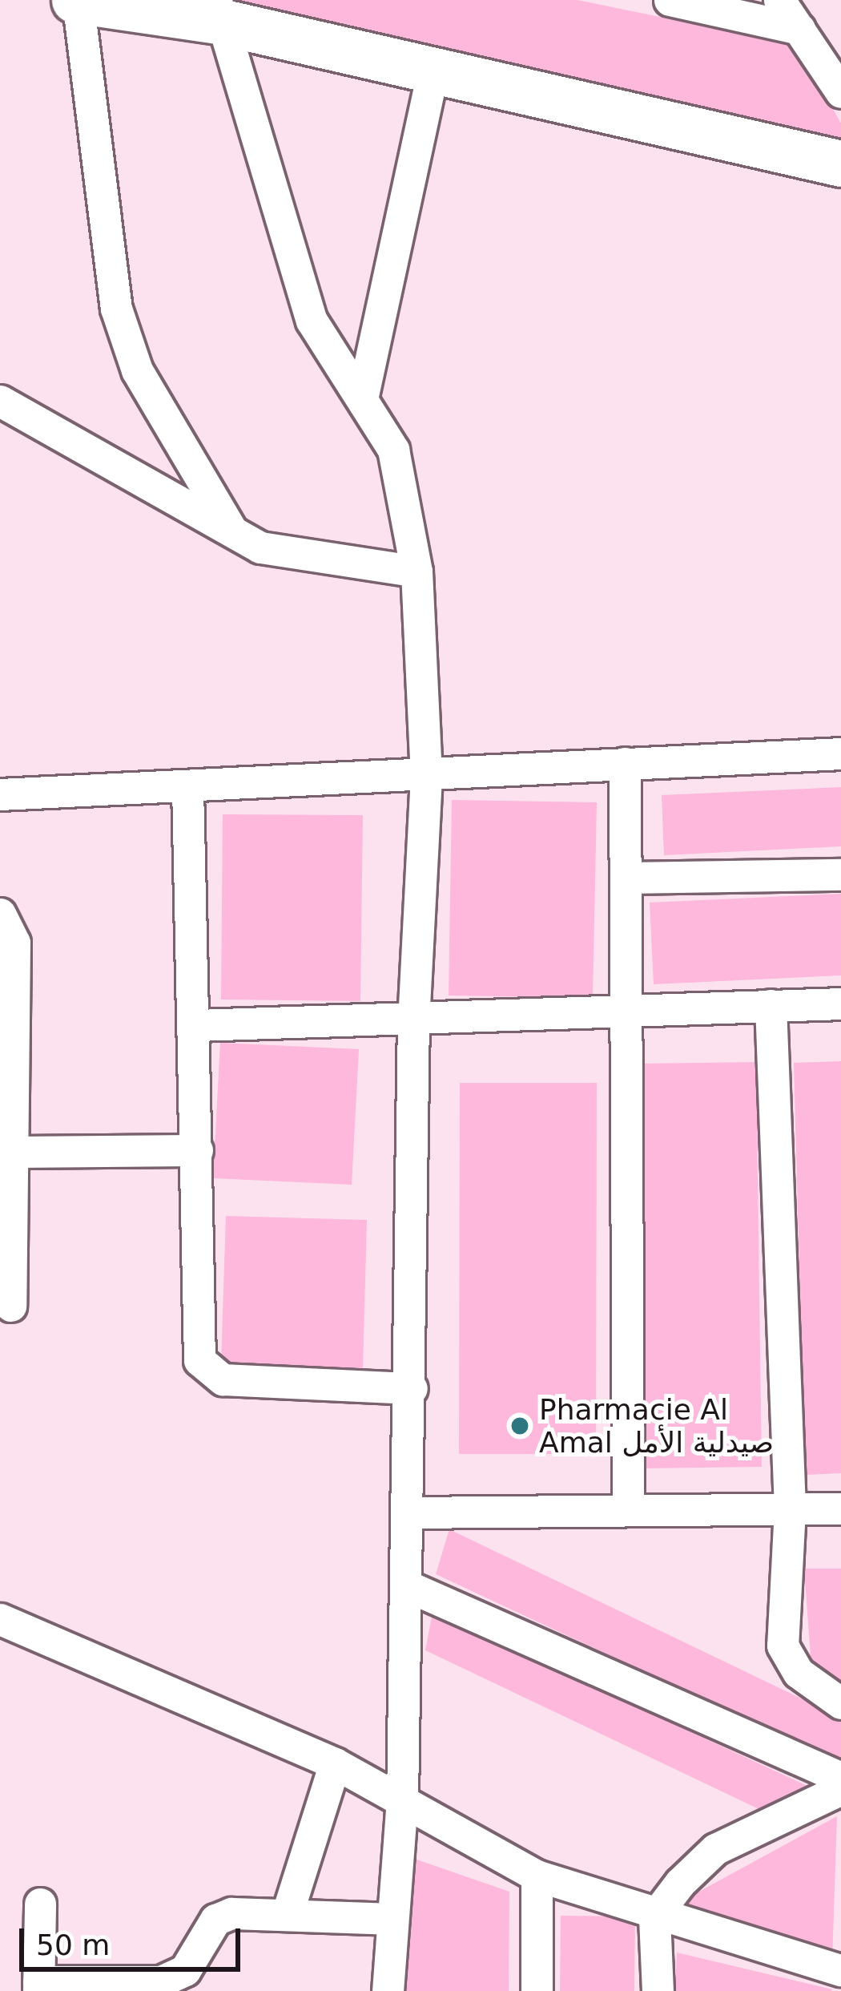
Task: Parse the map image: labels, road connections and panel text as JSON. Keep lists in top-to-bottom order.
{
  "places": ["Pharmacie Al Amal صيدلية الأمل"],
  "scale_bar": "50 m"
}
